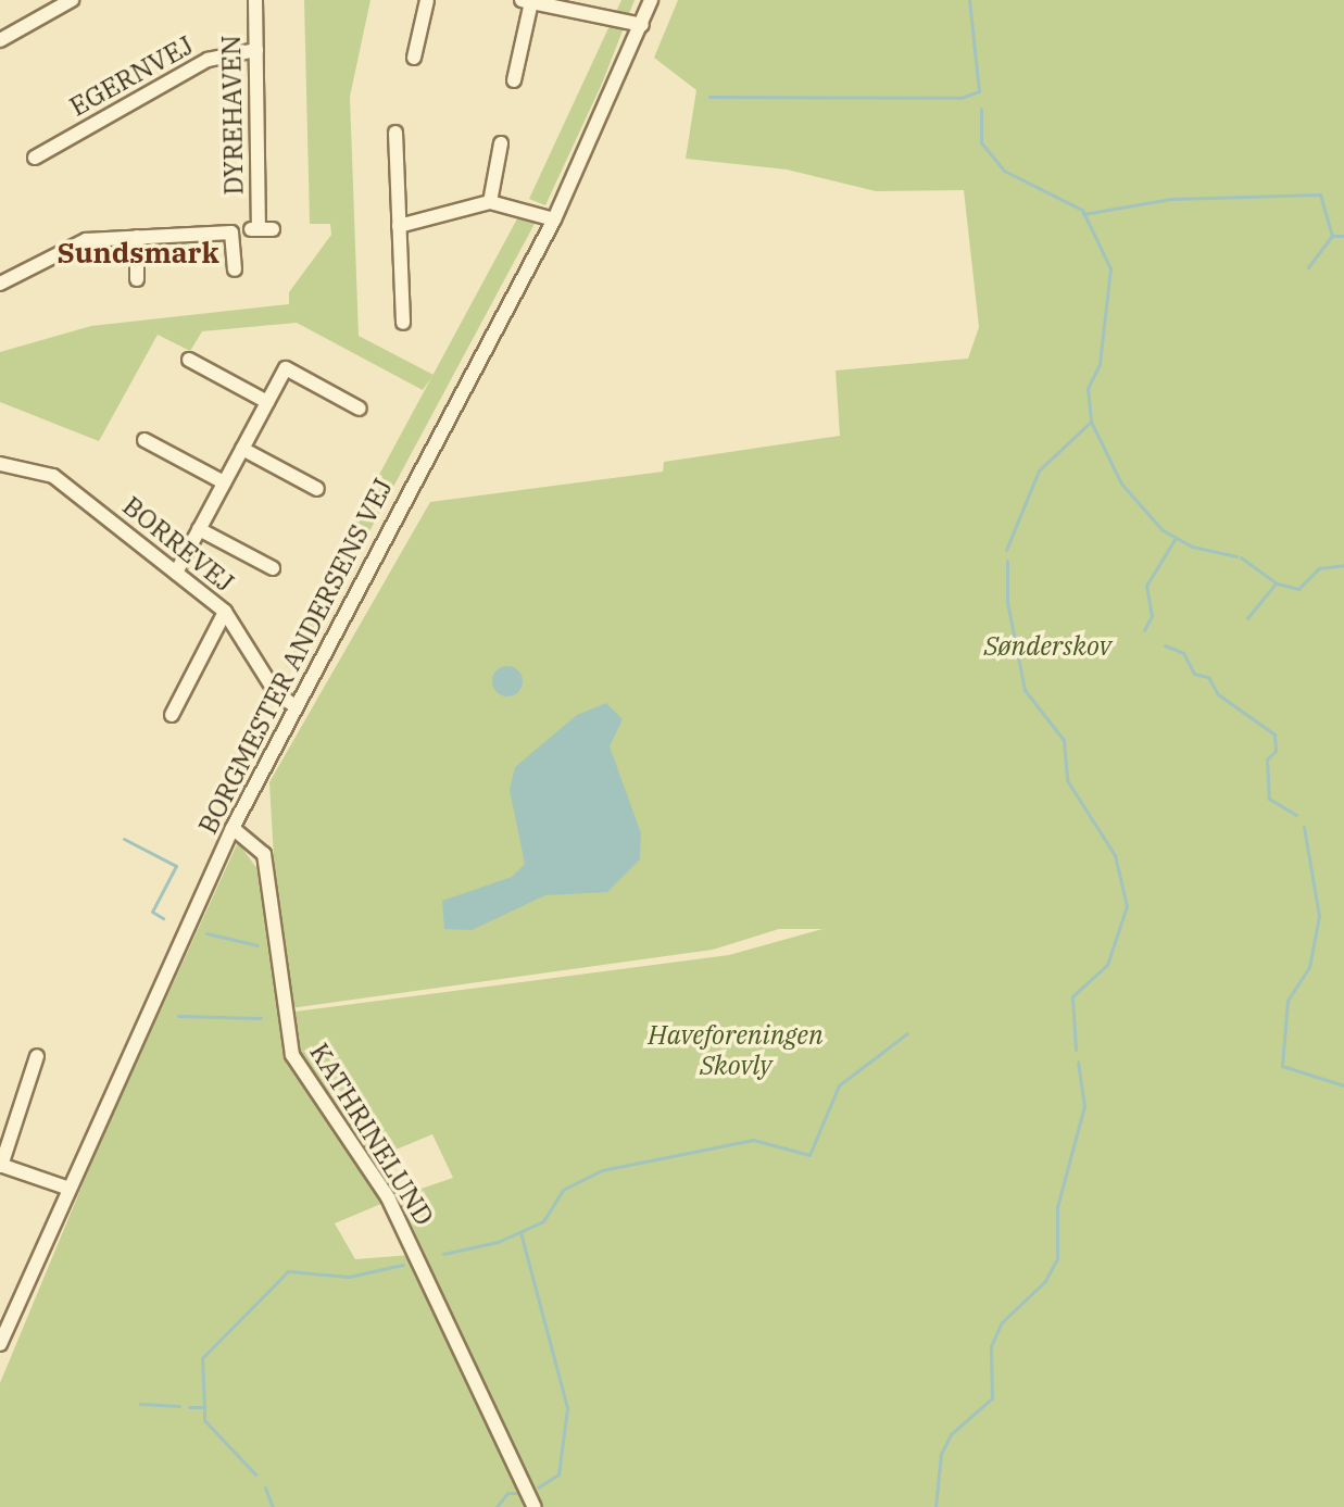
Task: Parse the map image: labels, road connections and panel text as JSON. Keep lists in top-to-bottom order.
{
  "streets": {
    "street": [
      "EGERNVEJ",
      "DYREHAVEN",
      "BORREVEJ",
      "BORGMESTER ANDERSENS VEJ",
      "KATHRINELUND"
    ]
  },
  "crossings": [
    ["EGERNVEJ", "DYREHAVEN"],
    ["BORREVEJ", "BORGMESTER ANDERSENS VEJ"],
    ["BORGMESTER ANDERSENS VEJ", "KATHRINELUND"]
  ],
  "districts": ["Sundsmark"],
  "parks": ["Sønderskov", "Haveforeningen Skovly"]
}
